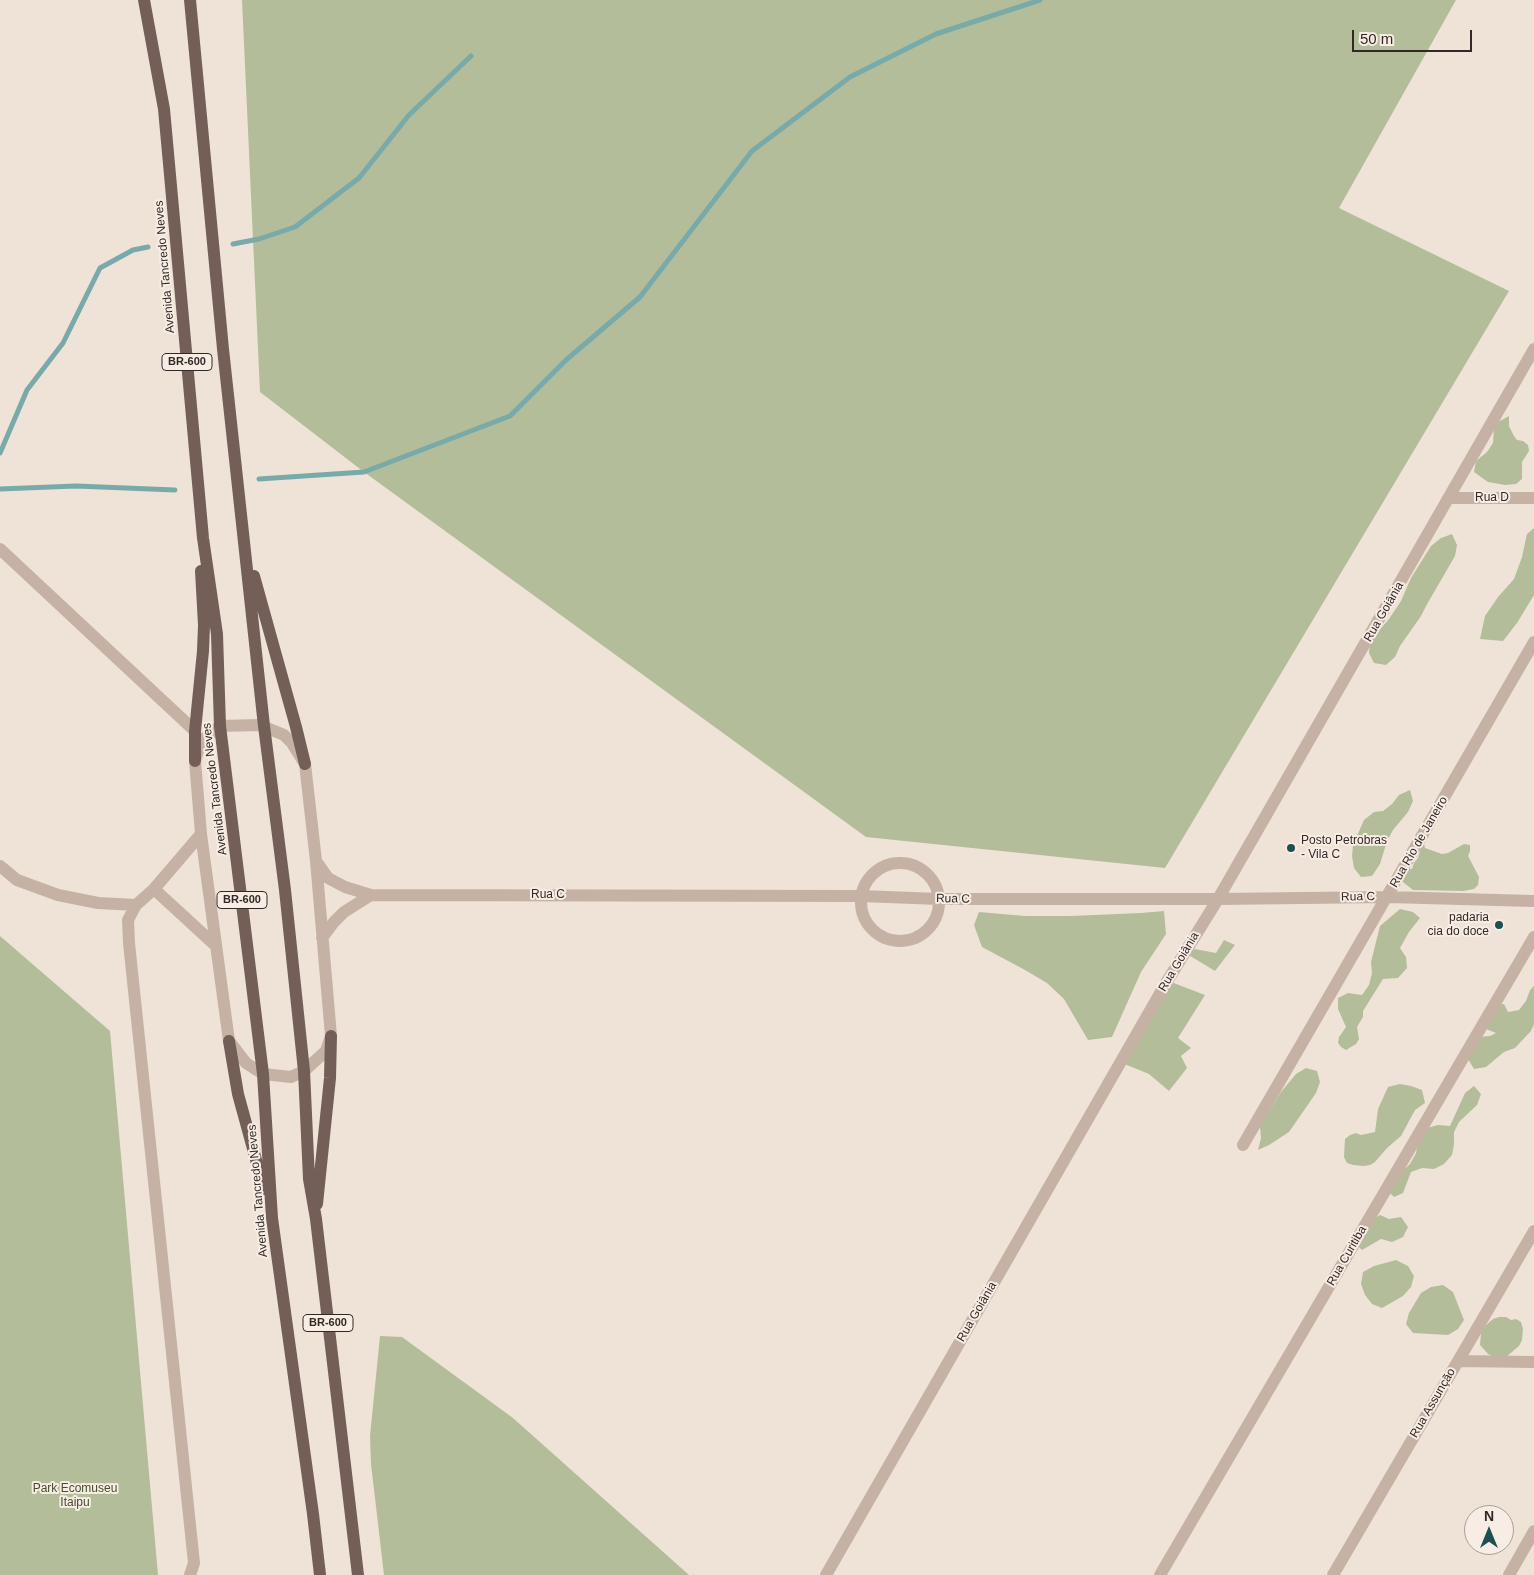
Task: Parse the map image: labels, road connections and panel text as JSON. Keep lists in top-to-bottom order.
{
  "streets": {
    "main road": ["Avenida Tancredo Neves", "BR-600"],
    "street": [
      "Rua D",
      "Rua Goiânia",
      "Rua Rio de Janeiro",
      "Rua C",
      "Rua Curitiba",
      "Rua Assunção"
    ]
  },
  "crossings": [
    ["Rua D", "Rua Goiânia"],
    ["Rua Goiânia", "Rua C"],
    ["Rua Rio de Janeiro", "Rua C"]
  ],
  "parks": ["Park Ecomuseu Itaipu"],
  "places": ["Posto Petrobras - Vila C", "padaria cia do doce"],
  "scale_bar": "50 m",
  "north": "top"
}
